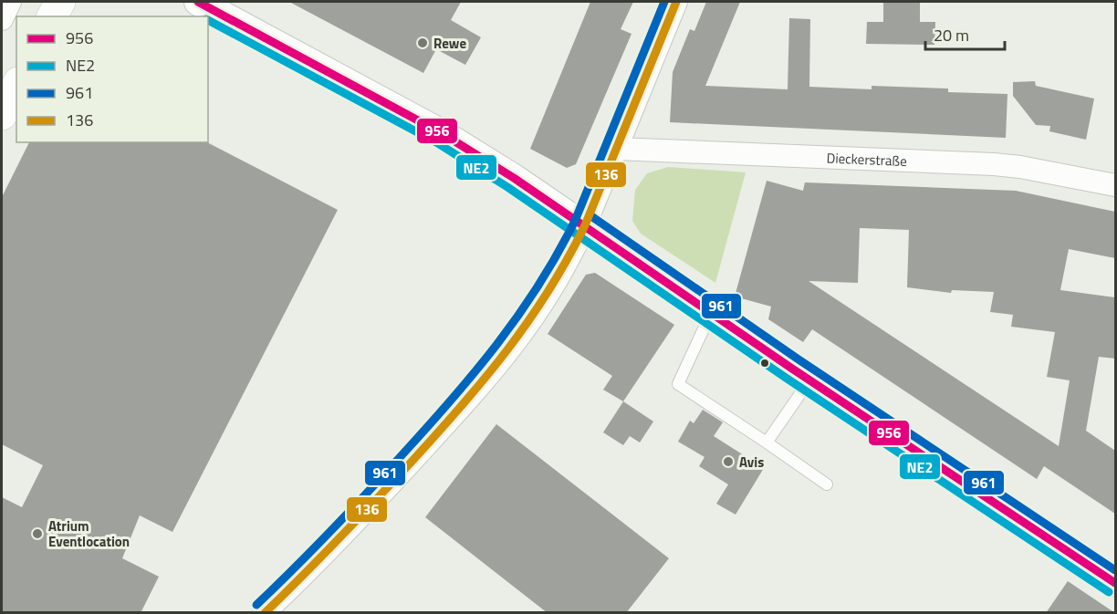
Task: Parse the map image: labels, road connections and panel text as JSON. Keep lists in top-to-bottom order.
{
  "streets": {
    "street": ["Dieckerstraße"]
  },
  "places": ["Rewe", "Avis", "Atrium Eventlocation"],
  "lines": [
    "transit line 956",
    "transit line 961",
    "transit line 136",
    "transit line NE2"
  ],
  "legend": [
    "956",
    "NE2",
    "961",
    "136"
  ],
  "scale_bar": "20 m"
}
